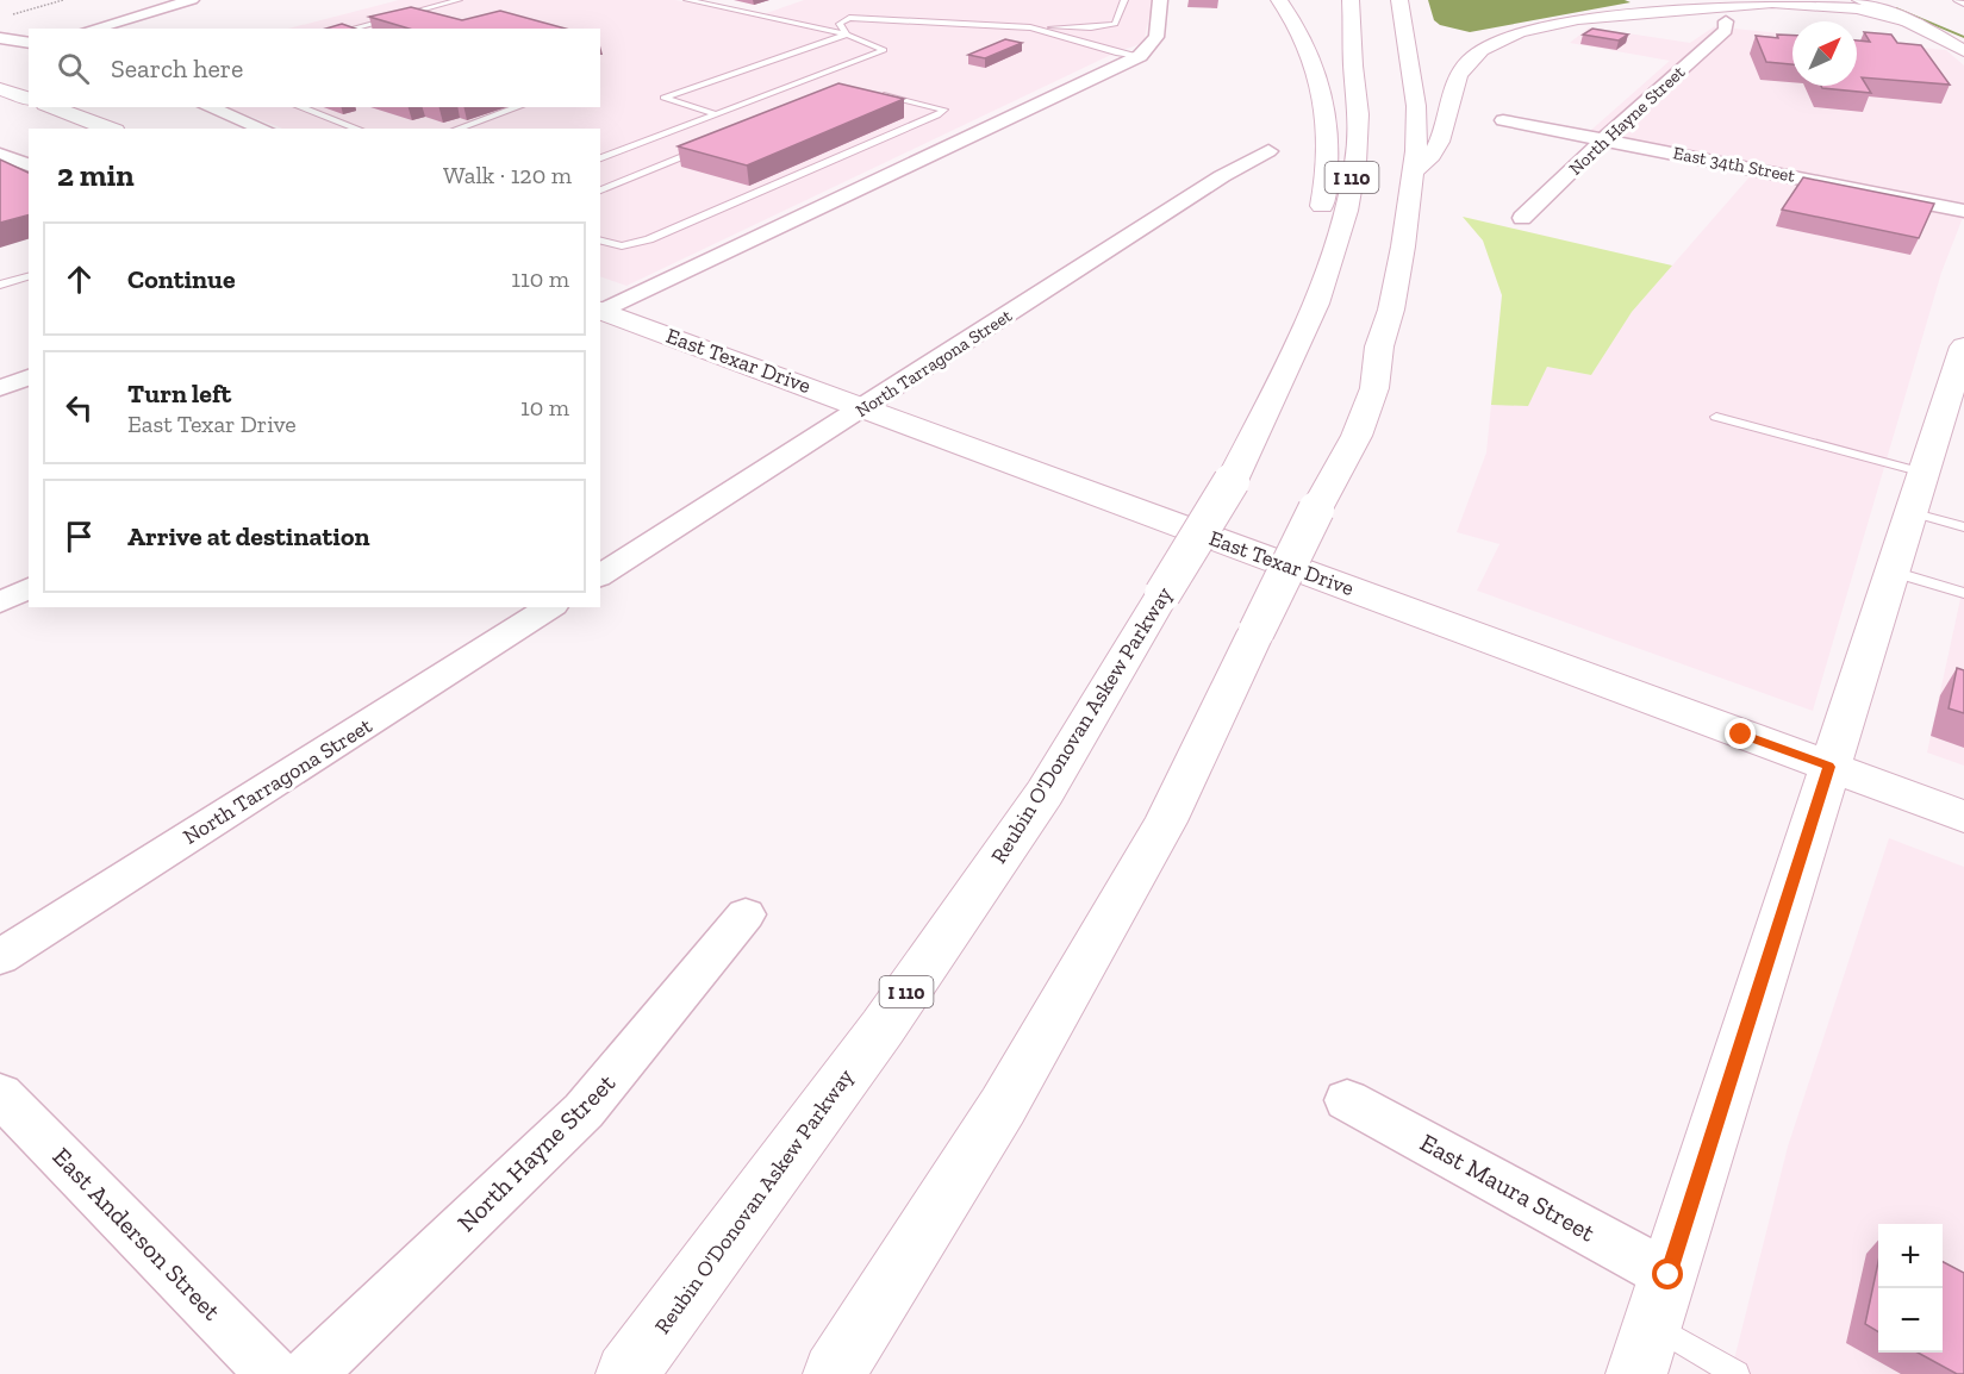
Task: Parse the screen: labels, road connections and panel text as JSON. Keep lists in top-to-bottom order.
{
  "streets": {
    "main road": ["I 110", "East Texar Drive", "Reubin O'Donovan Askew Parkway"],
    "street": [
      "North Hayne Street",
      "East 34th Street",
      "North Tarragona Street",
      "East Maura Street",
      "East Anderson Street"
    ]
  },
  "crossings": [
    ["North Hayne Street", "East 34th Street"],
    ["East Texar Drive", "North Tarragona Street"]
  ],
  "north": "top right",
  "page": {
    "search": "Search here",
    "heading": ["2 min", "Walk · 120 m"],
    "list": [
      ["Continue", "110 m"],
      ["Turn left", "East Texar Drive", "10 m"],
      "Arrive at destination"
    ],
    "map_buttons": ["+", "−"]
  }
}
